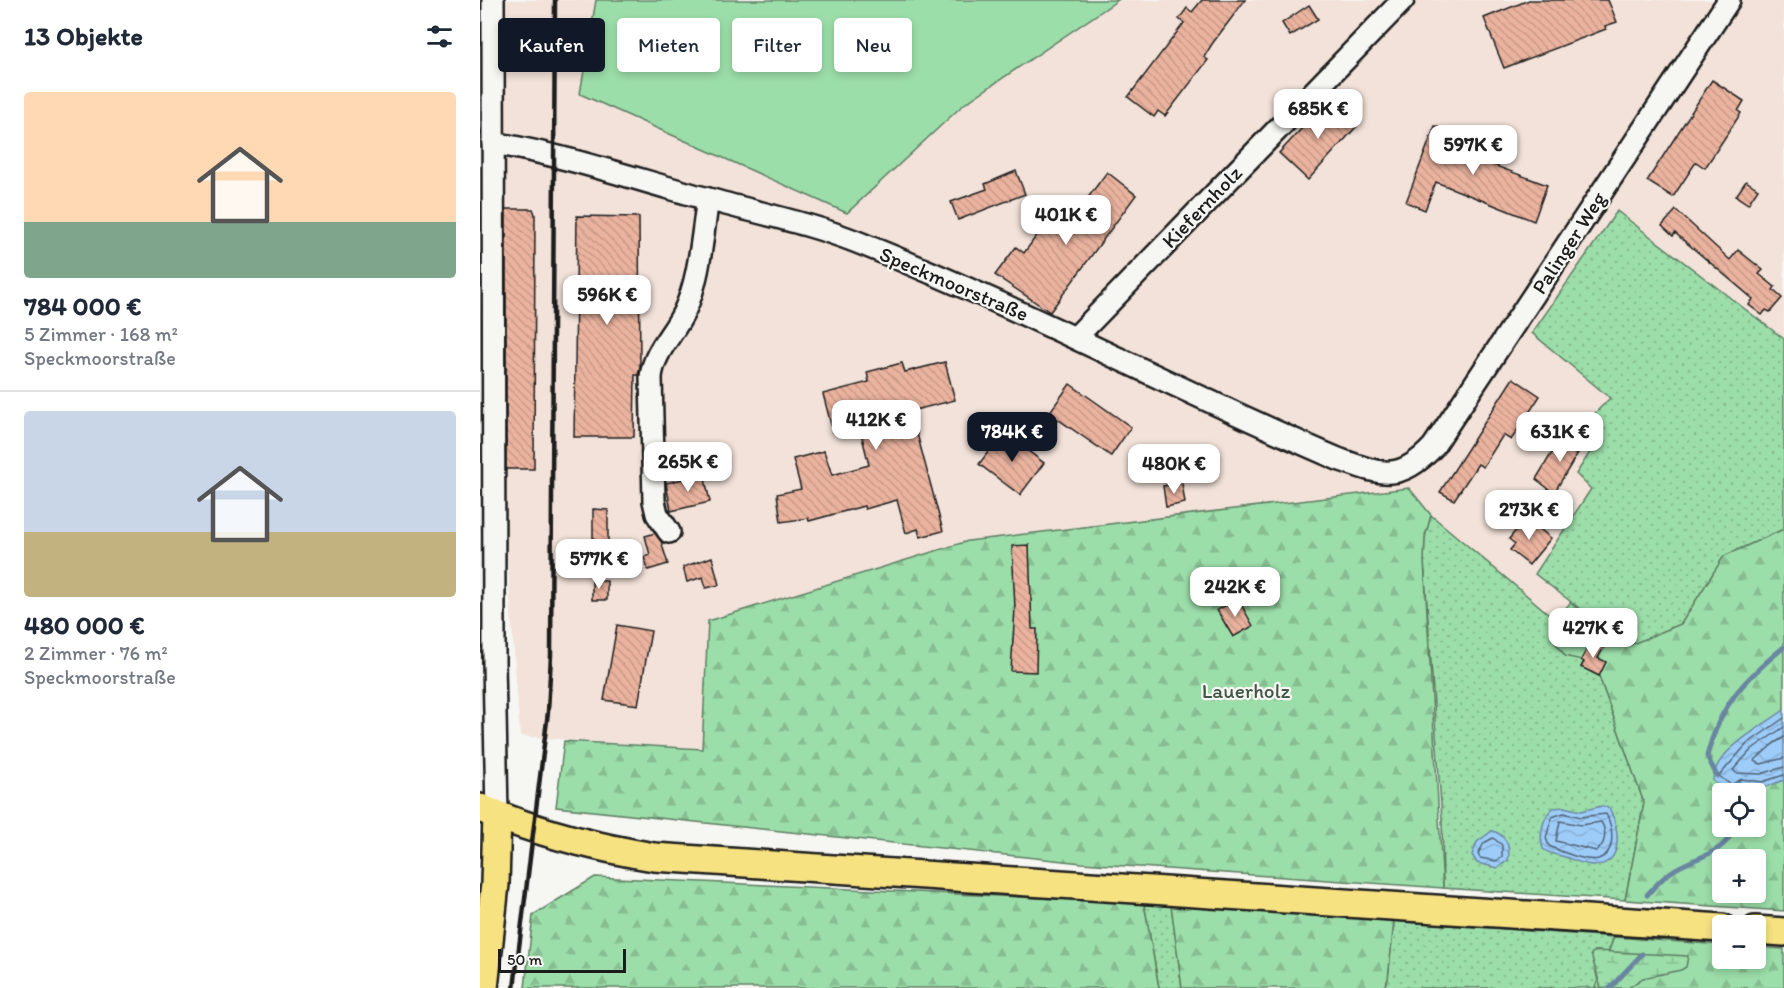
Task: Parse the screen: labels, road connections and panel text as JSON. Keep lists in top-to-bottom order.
{
  "streets": {
    "street": ["Kiefernholz", "Palinger Weg", "Speckmoorstraße"]
  },
  "crossings": [
    ["Kiefernholz", "Speckmoorstraße"],
    ["Palinger Weg", "Speckmoorstraße"]
  ],
  "parks": ["Lauerholz"],
  "scale_bar": "50 m",
  "page": {
    "heading": "13 Objekte",
    "chip": [
      "Kaufen",
      "Mieten",
      "Filter",
      "Neu"
    ],
    "list": [
      {
        "name": "784 000 €",
        "note": "5 Zimmer · 168 m² · Speckmoorstraße"
      },
      {
        "name": "480 000 €",
        "note": "2 Zimmer · 76 m² · Speckmoorstraße"
      }
    ],
    "price": [
      "685K €",
      "597K €",
      "401K €",
      "596K €",
      "412K €",
      "784K €",
      "631K €",
      "265K €",
      "480K €",
      "273K €",
      "577K €",
      "242K €",
      "427K €"
    ],
    "map_buttons": ["+", "−"],
    "scale": "50 m"
  }
}
